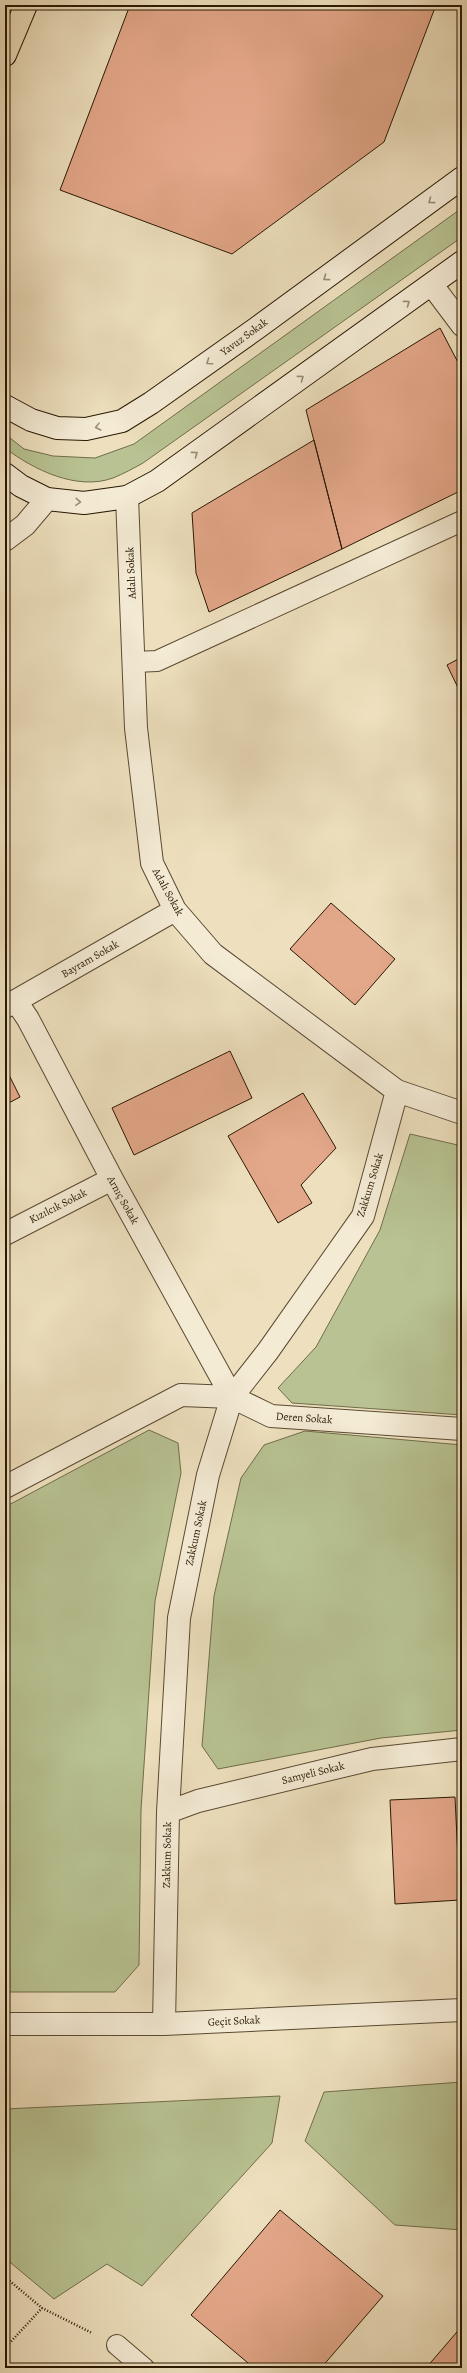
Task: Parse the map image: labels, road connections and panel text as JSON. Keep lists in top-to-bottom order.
{
  "streets": {
    "street": [
      "Yavuz Sokak",
      "Adalı Sokak",
      "Bayram Sokak",
      "Zakkum Sokak",
      "Arnıç Sokak",
      "Kızılcık Sokak",
      "Deren Sokak",
      "Samyeli Sokak",
      "Geçit Sokak"
    ]
  },
  "crossings": [
    ["Adalı Sokak", "Bayram Sokak"],
    ["Adalı Sokak", "Zakkum Sokak"],
    ["Bayram Sokak", "Arnıç Sokak"],
    ["Zakkum Sokak", "Arnıç Sokak"],
    ["Zakkum Sokak", "Deren Sokak"],
    ["Zakkum Sokak", "Samyeli Sokak"],
    ["Zakkum Sokak", "Geçit Sokak"],
    ["Arnıç Sokak", "Kızılcık Sokak"],
    ["Arnıç Sokak", "Deren Sokak"]
  ]
}
